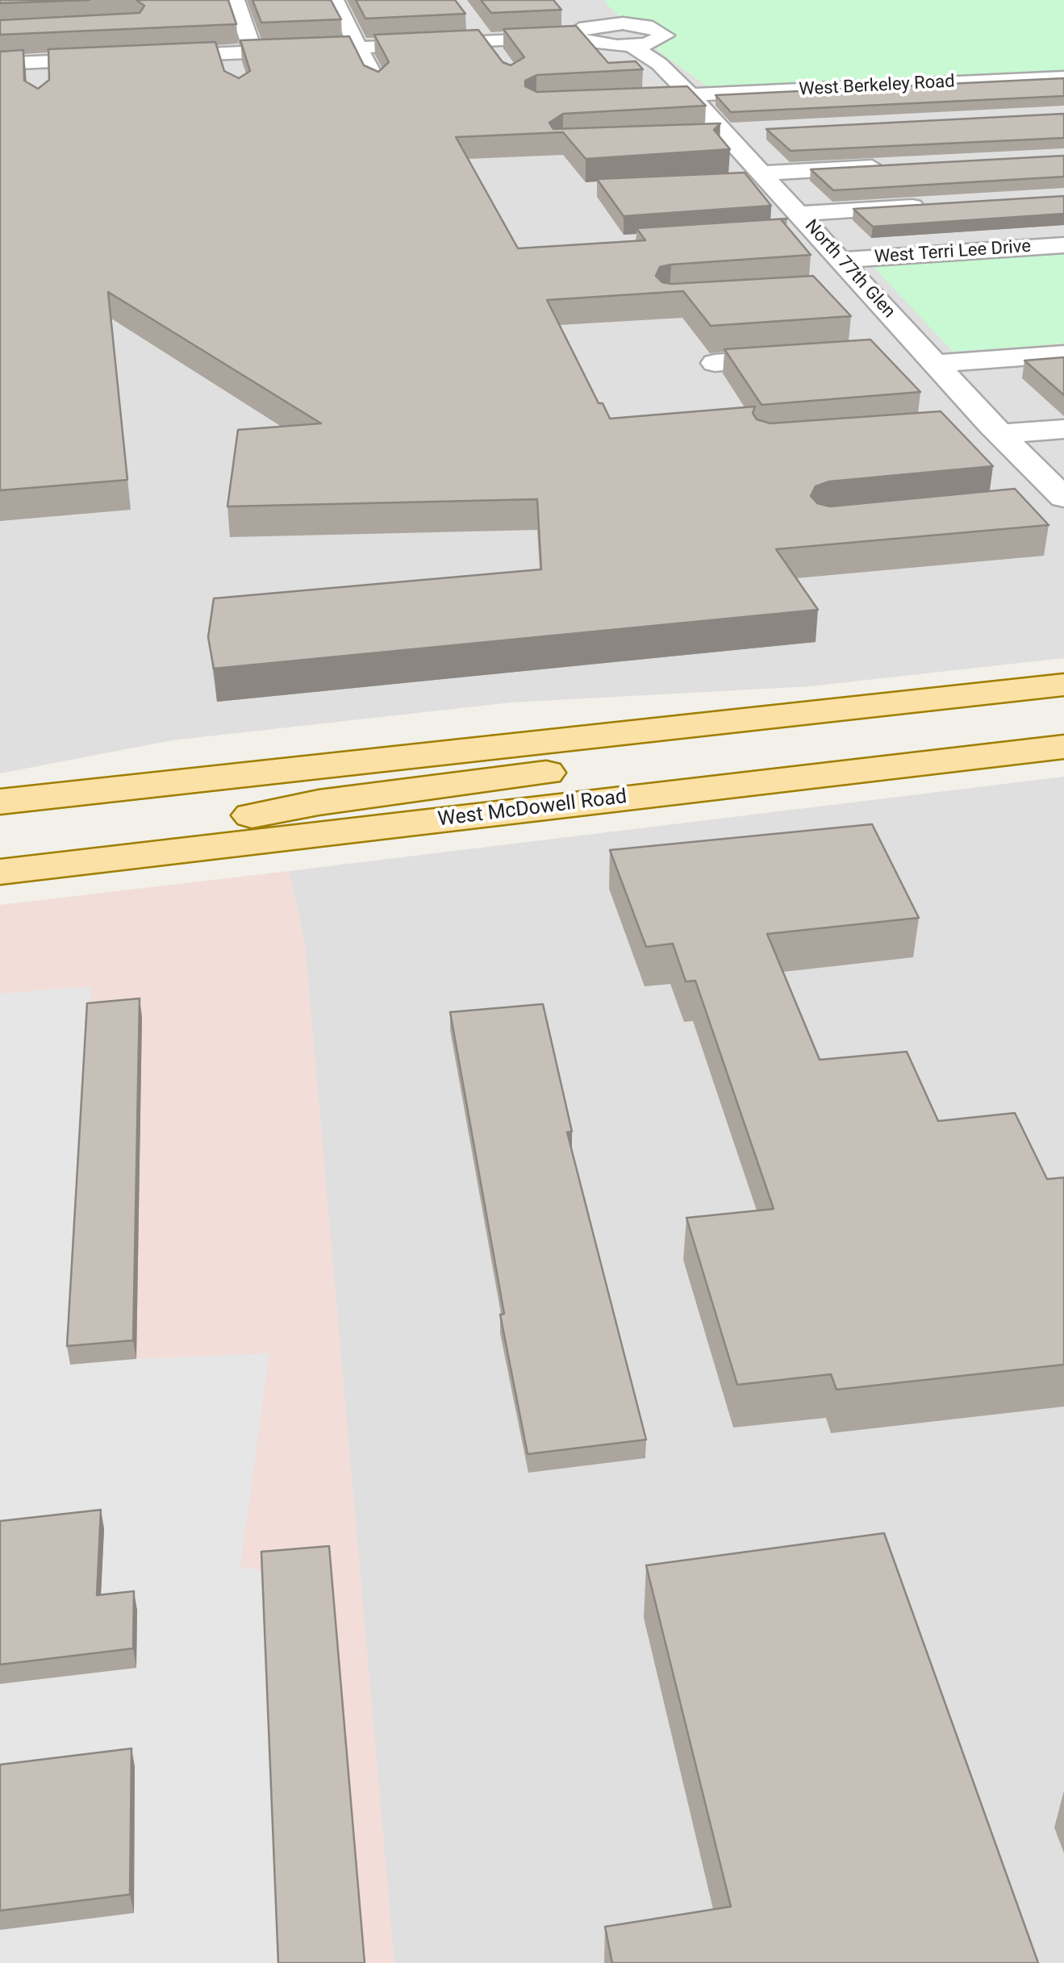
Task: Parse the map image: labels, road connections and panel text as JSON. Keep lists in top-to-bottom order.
{
  "streets": {
    "main road": ["West McDowell Road"],
    "street": ["West Berkeley Road", "West Terri Lee Drive", "North 77th Glen"]
  },
  "crossings": [
    ["West Berkeley Road", "North 77th Glen"],
    ["West Terri Lee Drive", "North 77th Glen"]
  ]
}
